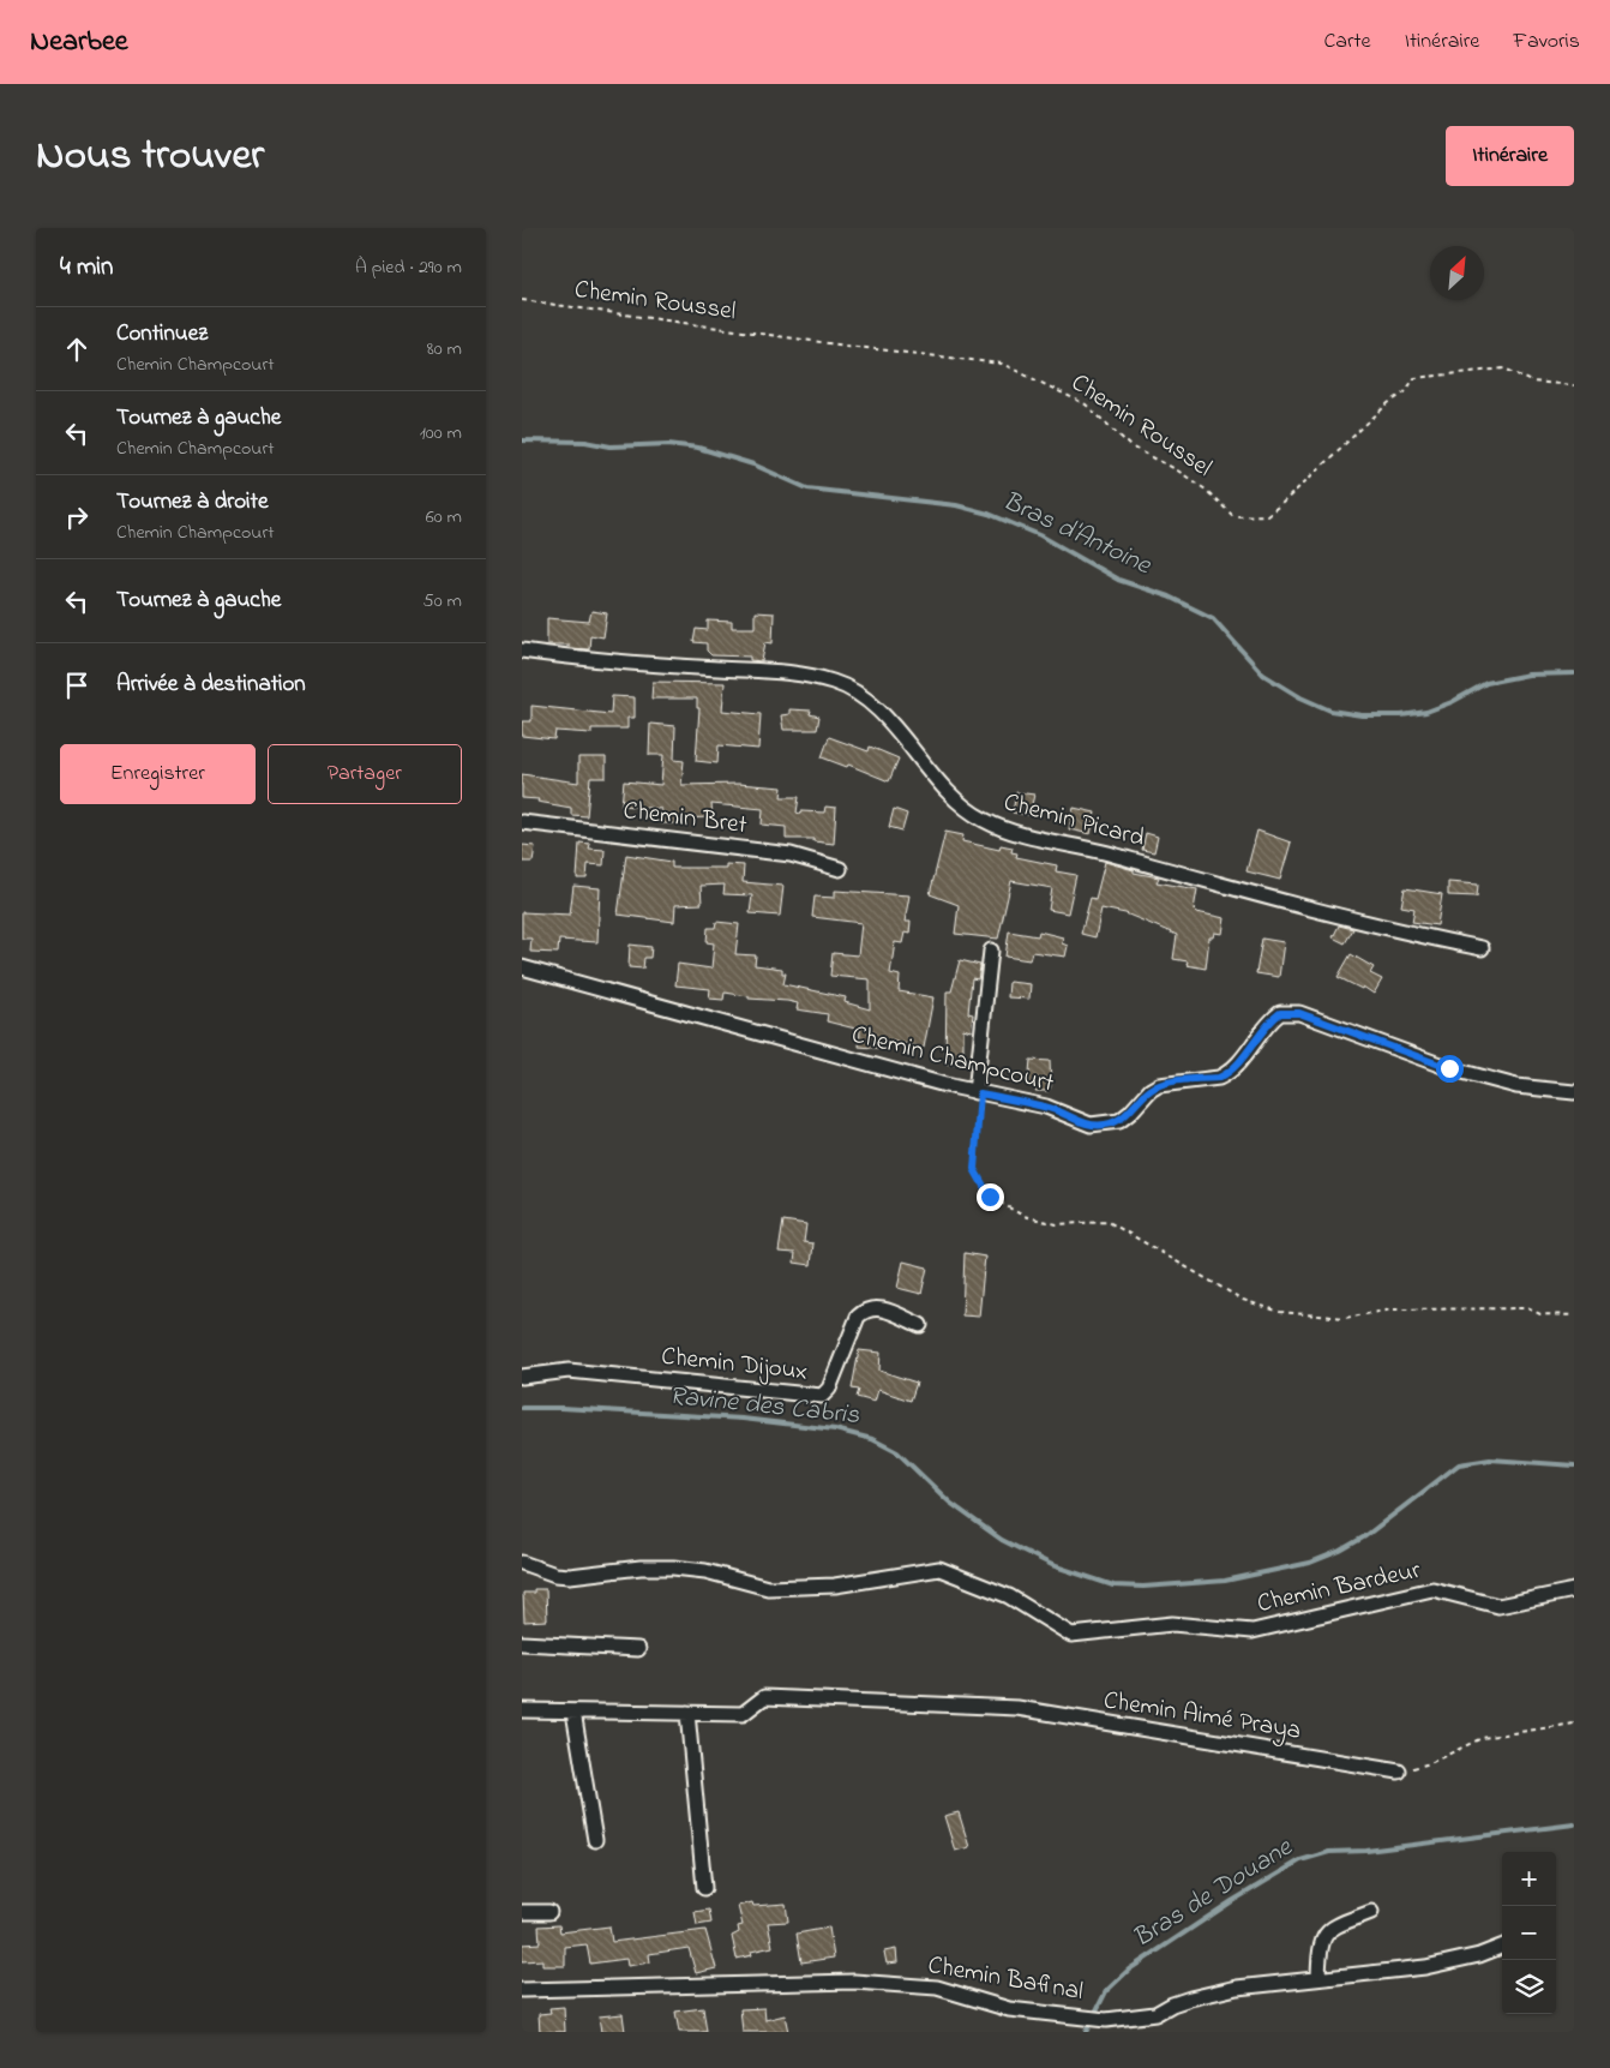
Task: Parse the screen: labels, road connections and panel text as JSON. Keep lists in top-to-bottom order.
{
  "streets": {
    "street": [
      "Chemin Bret",
      "Chemin Picard",
      "Chemin Champcourt",
      "Chemin Dijoux",
      "Chemin Bardeur",
      "Chemin Aimé Praya",
      "Chemin Bafinal"
    ],
    "path": ["Chemin Roussel"]
  },
  "water": ["Bras d'Antoine", "Ravine des Cabris", "Bras de Douane"],
  "north": "top right",
  "page": {
    "header": "Nearbee",
    "nav": ["Carte", "Itinéraire", "Favoris"],
    "title": "Nous trouver",
    "buttons": [
      "Itinéraire",
      ["Enregistrer", "Partager"]
    ],
    "heading": ["4 min", "À pied · 290 m"],
    "list": [
      ["Continuez", "Chemin Champcourt", "80 m"],
      ["Tournez à gauche", "Chemin Champcourt", "100 m"],
      ["Tournez à droite", "Chemin Champcourt", "60 m"],
      ["Tournez à gauche", "50 m"],
      "Arrivée à destination"
    ],
    "map_buttons": ["+", "−"]
  }
}
